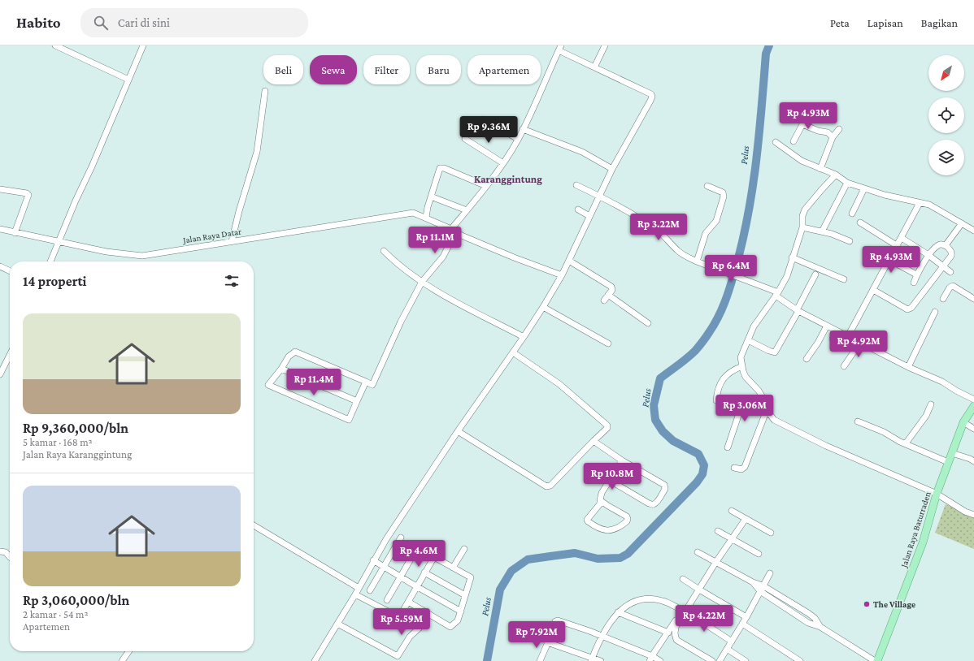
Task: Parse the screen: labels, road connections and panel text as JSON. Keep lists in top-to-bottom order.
{
  "streets": {
    "main road": ["Jalan Raya Baturraden"],
    "street": ["Jalan Raya Datar"]
  },
  "districts": ["Karanggintung"],
  "water": ["Pelus"],
  "places": ["The Village"],
  "north": "bottom left",
  "page": {
    "header": "Habito",
    "search": "Cari di sini",
    "nav": ["Peta", "Lapisan", "Bagikan"],
    "chip": [
      "Beli",
      "Sewa",
      "Filter",
      "Baru",
      "Apartemen"
    ],
    "price": [
      "Rp 4.93M",
      "Rp 9.36M",
      "Rp 3.22M",
      "Rp 11.1M",
      "Rp 4.93M",
      "Rp 6.4M",
      "Rp 4.92M",
      "Rp 11.4M",
      "Rp 3.06M",
      "Rp 10.8M",
      "Rp 4.6M",
      "Rp 4.22M",
      "Rp 5.59M",
      "Rp 7.92M"
    ],
    "heading": "14 properti",
    "list": [
      {
        "name": "Rp 9,360,000/bln",
        "note": "5 kamar · 168 m² · Jalan Raya Karanggintung"
      },
      {
        "name": "Rp 3,060,000/bln",
        "note": "2 kamar · 54 m² · Apartemen"
      }
    ]
  }
}
